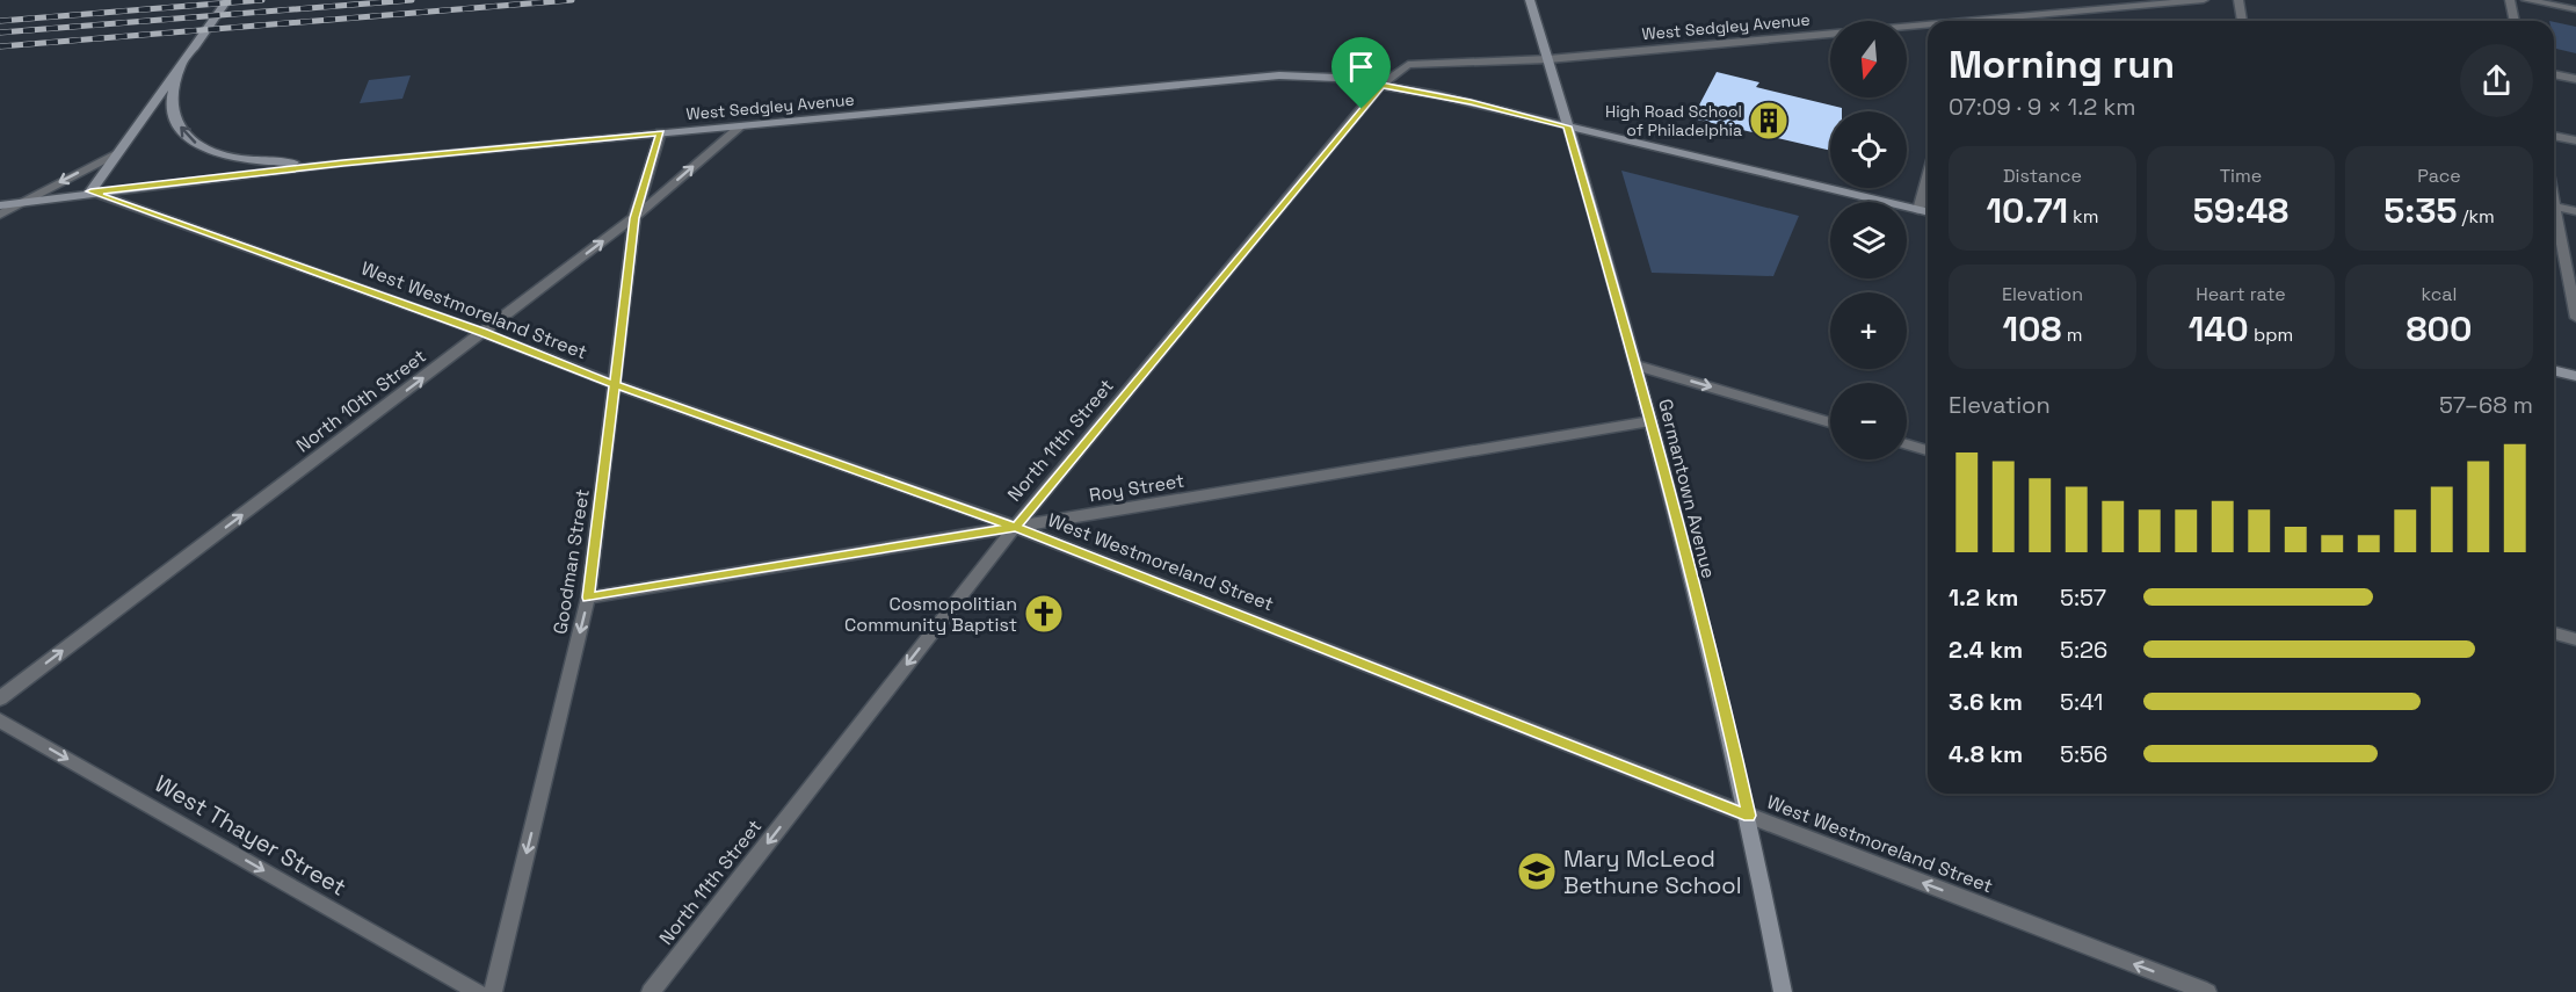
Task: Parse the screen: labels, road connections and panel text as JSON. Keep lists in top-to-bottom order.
{
  "streets": {
    "main road": ["West Sedgley Avenue", "Germantown Avenue"],
    "street": [
      "West Westmoreland Street",
      "North 10th Street",
      "North 11th Street",
      "Roy Street",
      "Goodman Street",
      "West Thayer Street"
    ]
  },
  "crossings": [
    ["West Sedgley Avenue", "West Westmoreland Street"],
    ["West Sedgley Avenue", "North 10th Street"],
    ["West Sedgley Avenue", "North 11th Street"],
    ["West Sedgley Avenue", "Germantown Avenue"],
    ["West Sedgley Avenue", "Goodman Street"],
    ["West Westmoreland Street", "North 10th Street"],
    ["West Westmoreland Street", "North 11th Street"],
    ["West Westmoreland Street", "Roy Street"],
    ["West Westmoreland Street", "Germantown Avenue"],
    ["West Westmoreland Street", "Goodman Street"],
    ["North 10th Street", "Goodman Street"],
    ["North 11th Street", "Roy Street"],
    ["Roy Street", "Germantown Avenue"],
    ["Roy Street", "Goodman Street"]
  ],
  "one_way": [
    "North 10th Street",
    "North 11th Street",
    "Goodman Street",
    "West Thayer Street"
  ],
  "places": {
    "building": ["High Road School of Philadelphia"],
    "church": ["Cosmopolitian Community Baptist"],
    "school or university": ["Mary McLeod Bethune School"]
  },
  "north": "bottom",
  "page": {
    "map_buttons": ["+", "−"],
    "heading": ["Morning run", "07:09 · 9 × 1.2 km"],
    "stats": [
      ["Distance", "10.71 km"],
      ["Time", "59:48"],
      ["Pace", "5:35 /km"],
      ["Elevation", "108 m"],
      ["Heart rate", "140 bpm"],
      ["kcal", "800"]
    ],
    "chart": ["Elevation", "57–68 m"],
    "list": [
      {
        "name": "1.2 km",
        "note": "5:57"
      },
      {
        "name": "2.4 km",
        "note": "5:26"
      },
      {
        "name": "3.6 km",
        "note": "5:41"
      },
      {
        "name": "4.8 km",
        "note": "5:56"
      }
    ]
  }
}
